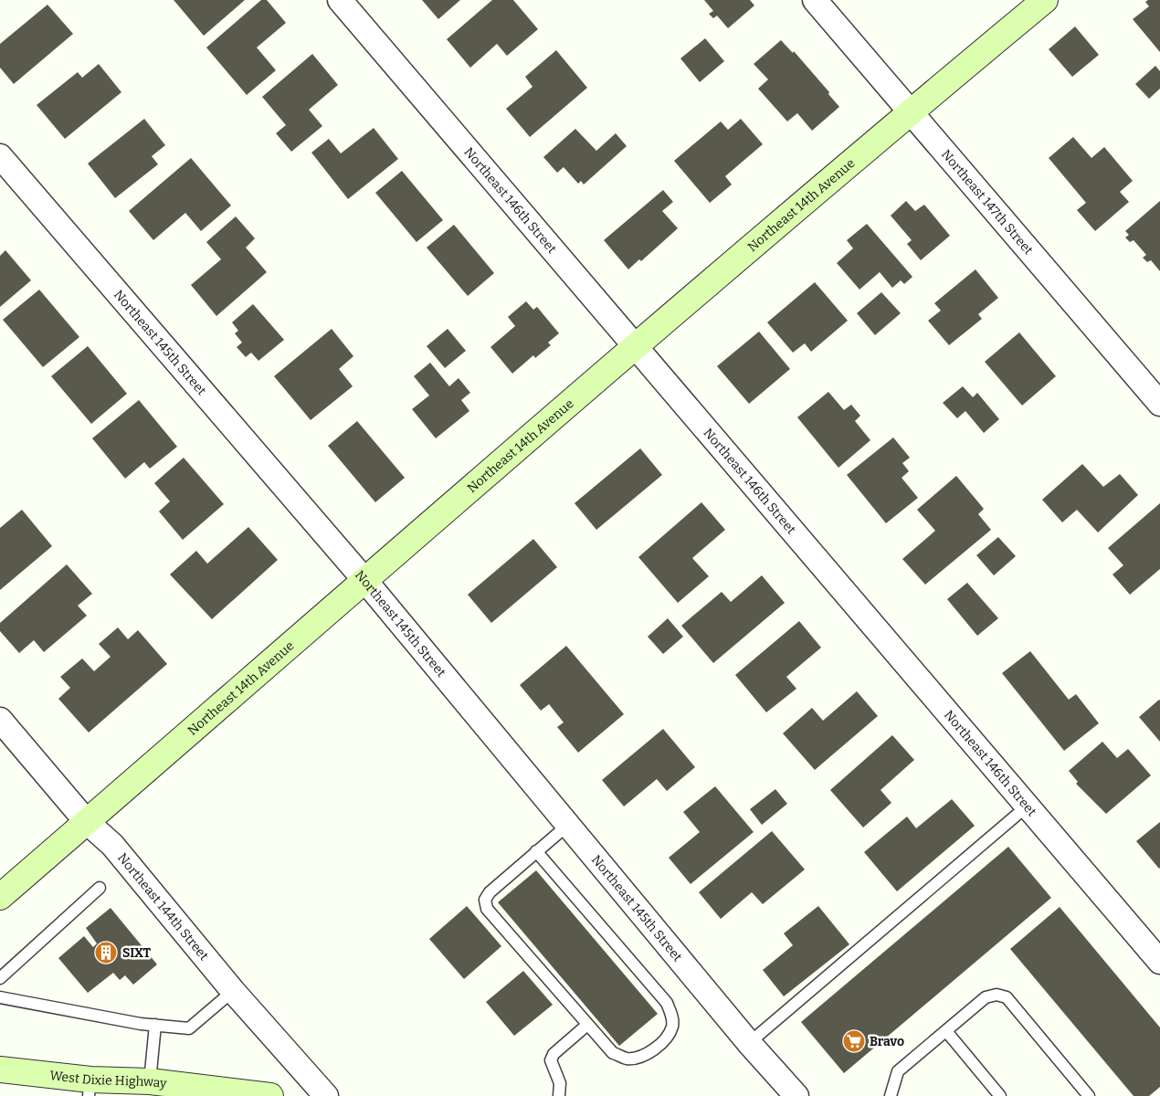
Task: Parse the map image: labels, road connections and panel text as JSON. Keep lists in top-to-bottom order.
{
  "streets": {
    "street": [
      "Northeast 146th Street",
      "Northeast 147th Street",
      "Northeast 14th Avenue",
      "Northeast 145th Street",
      "Northeast 144th Street",
      "West Dixie Highway"
    ]
  },
  "crossings": [
    ["Northeast 146th Street", "Northeast 14th Avenue"],
    ["Northeast 147th Street", "Northeast 14th Avenue"],
    ["Northeast 14th Avenue", "Northeast 145th Street"],
    ["Northeast 14th Avenue", "Northeast 144th Street"]
  ],
  "places": {
    "building": ["SIXT"],
    "supermarket": ["Bravo"]
  }
}
